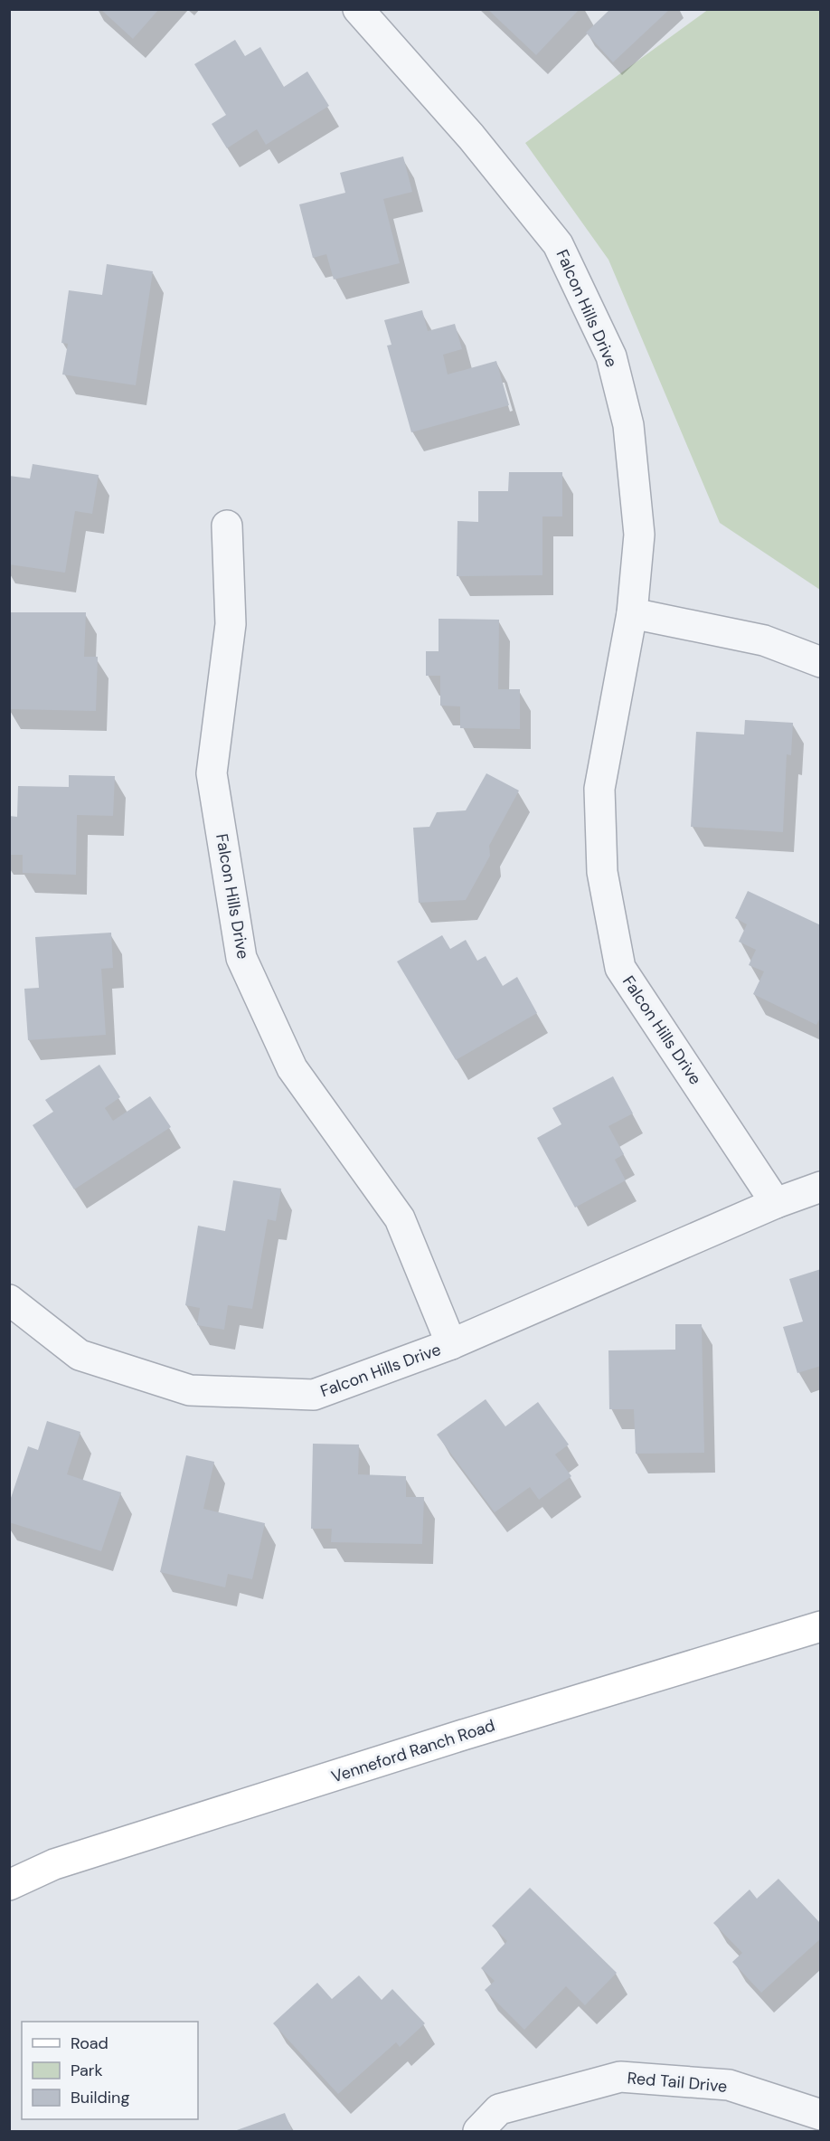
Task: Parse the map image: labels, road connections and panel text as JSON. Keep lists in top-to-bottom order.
{
  "streets": {
    "street": ["Falcon Hills Drive", "Venneford Ranch Road", "Red Tail Drive"]
  },
  "legend": ["Road", "Park", "Building"]
}
